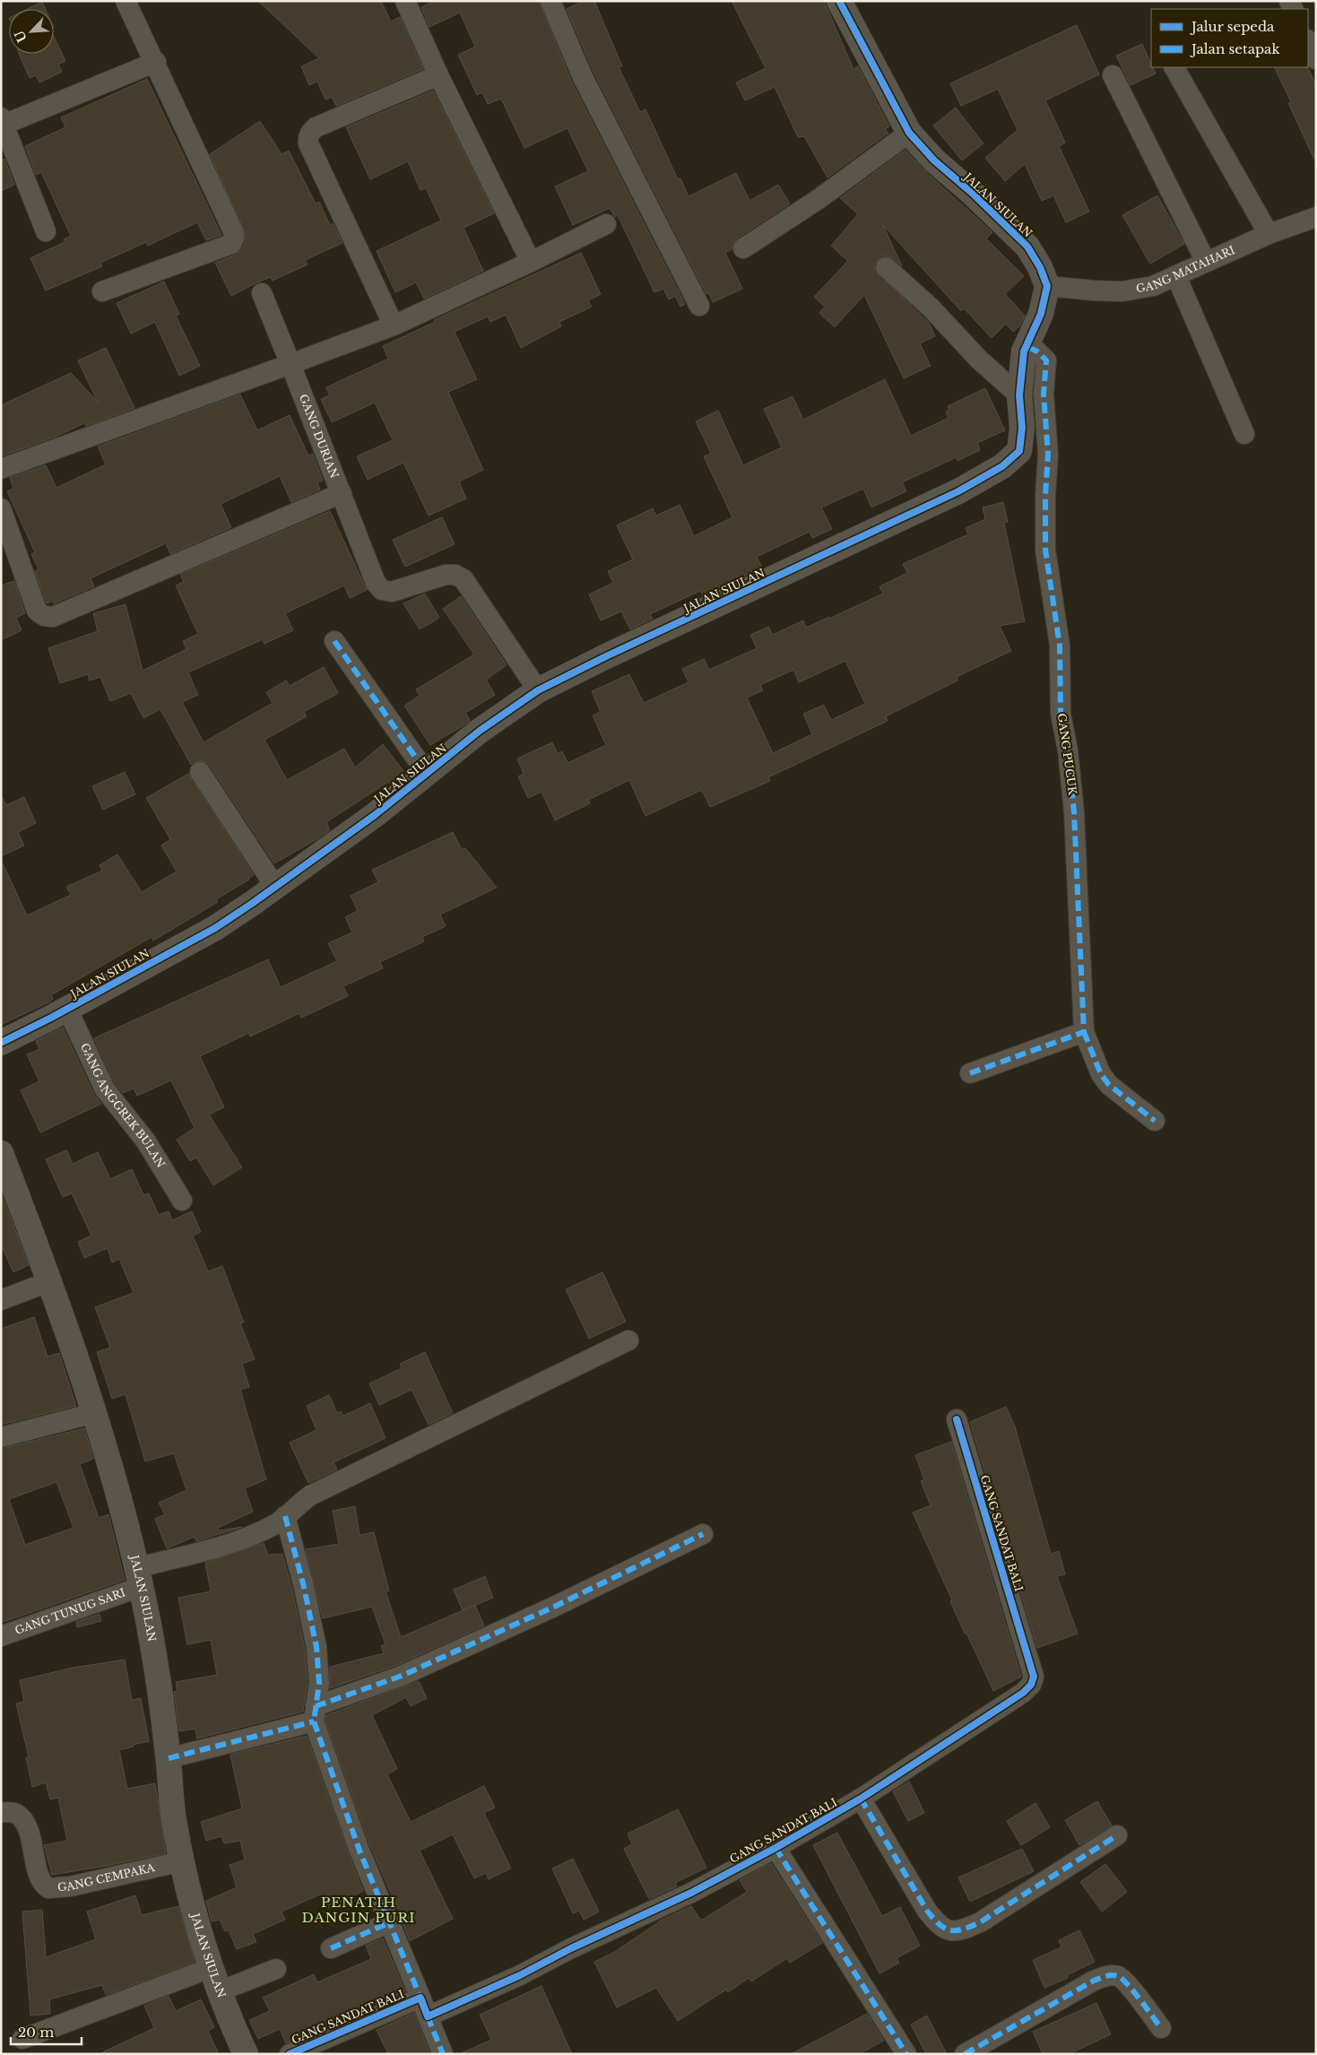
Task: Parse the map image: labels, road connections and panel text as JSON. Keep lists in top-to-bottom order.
{
  "streets": {
    "street": [
      "JALAN SIULAN",
      "GANG MATAHARI",
      "GANG DURIAN",
      "GANG PUCUK",
      "GANG ANGGREK BULAN",
      "GANG SANDAT BALI",
      "GANG TUNUG SARI",
      "GANG CEMPAKA"
    ]
  },
  "crossings": [
    ["JALAN SIULAN", "GANG MATAHARI"],
    ["JALAN SIULAN", "GANG DURIAN"],
    ["JALAN SIULAN", "GANG PUCUK"],
    ["JALAN SIULAN", "GANG ANGGREK BULAN"],
    ["JALAN SIULAN", "GANG TUNUG SARI"],
    ["JALAN SIULAN", "GANG CEMPAKA"]
  ],
  "districts": ["PENATIH DANGIN PURI"],
  "legend": ["Jalur sepeda", "Jalan setapak"],
  "scale_bar": "20 m",
  "north": "bottom left"
}
